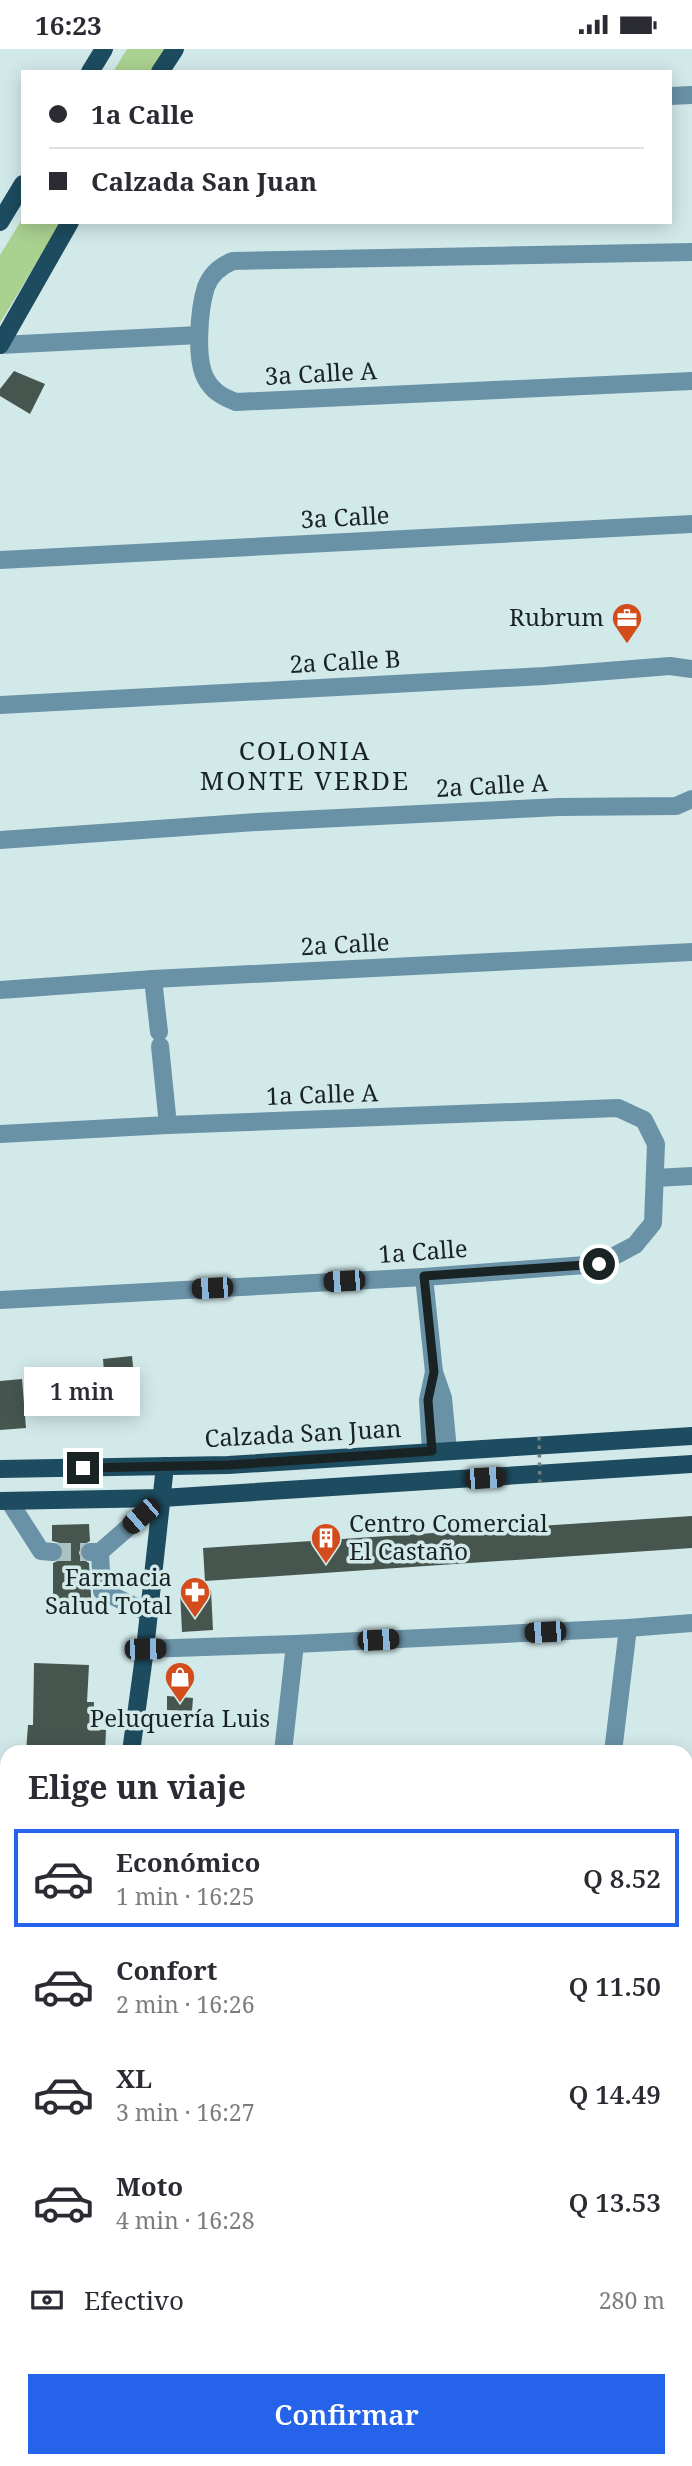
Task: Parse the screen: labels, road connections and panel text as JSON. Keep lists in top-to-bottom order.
{
  "streets": {
    "main road": ["Calzada San Juan"],
    "street": [
      "3a Calle A",
      "3a Calle",
      "2a Calle B",
      "2a Calle A",
      "2a Calle",
      "1a Calle A",
      "1a Calle"
    ]
  },
  "crossings": [
    ["1a Calle A", "1a Calle"]
  ],
  "districts": ["COLONIA MONTE VERDE"],
  "places": {
    "office": ["Rubrum"],
    "building": ["Centro Comercial El Castaño"],
    "pharmacy": ["Farmacia Salud Total"],
    "shop": ["Peluquería Luis"]
  },
  "page": {
    "status": "16:23",
    "banner": ["1a Calle", "Calzada San Juan"],
    "bubble": "1 min",
    "heading": "Elige un viaje",
    "list": [
      {
        "name": "Económico",
        "note": "1 min · 16:25",
        "value": "Q 8.52"
      },
      {
        "name": "Confort",
        "note": "2 min · 16:26",
        "value": "Q 11.50"
      },
      {
        "name": "XL",
        "note": "3 min · 16:27",
        "value": "Q 14.49"
      },
      {
        "name": "Moto",
        "note": "4 min · 16:28",
        "value": "Q 13.53"
      }
    ],
    "pay": ["Efectivo", "280 m"],
    "buttons": "Confirmar"
  }
}
